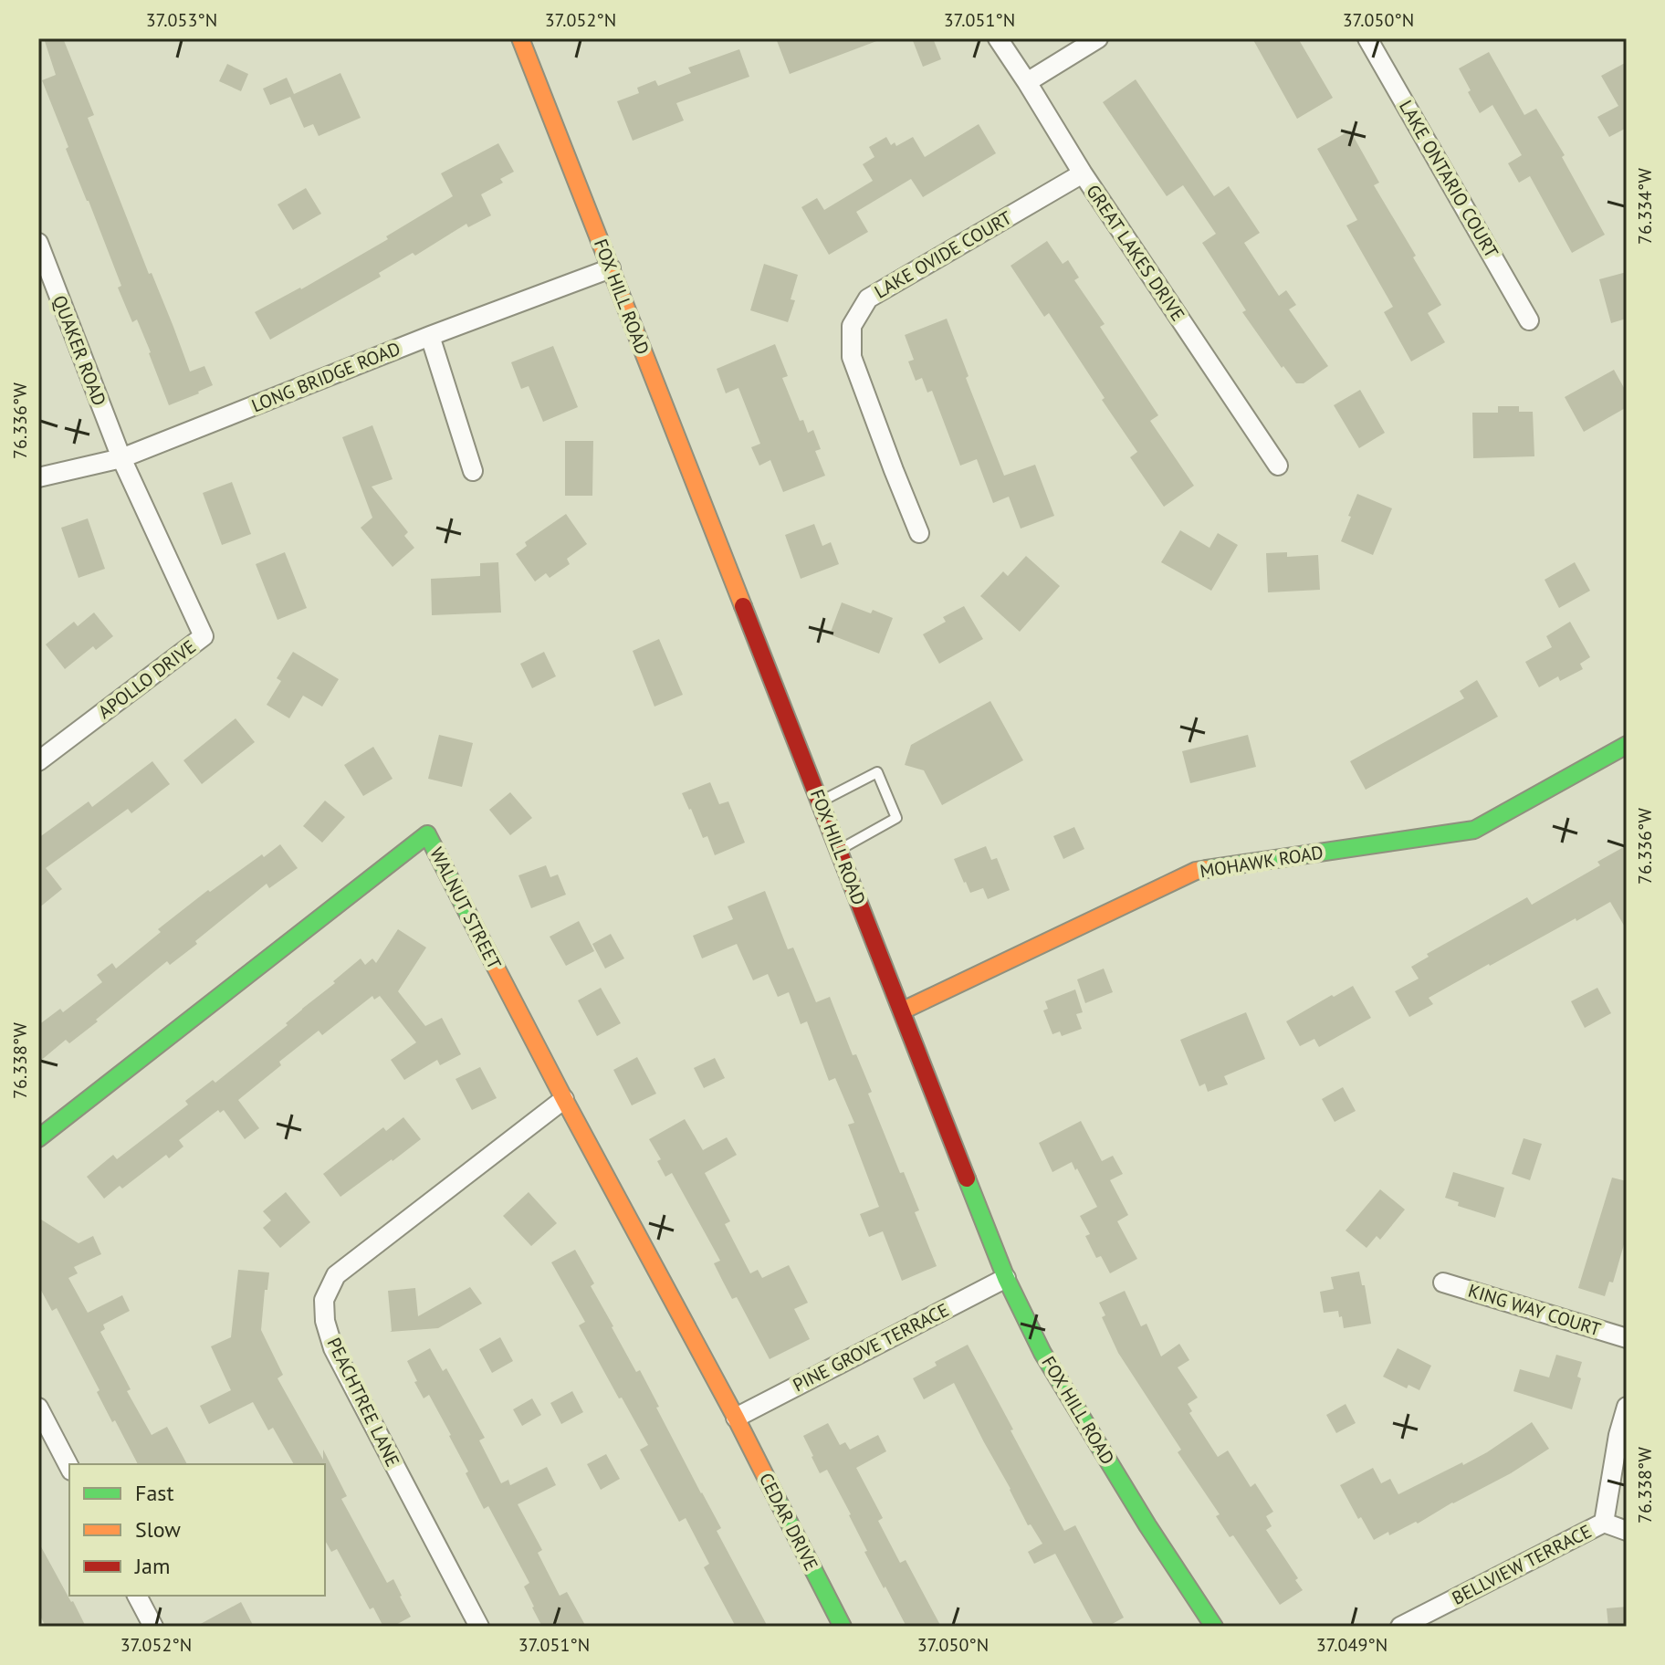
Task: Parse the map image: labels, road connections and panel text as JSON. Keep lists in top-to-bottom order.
{
  "streets": {
    "street": [
      "LAKE ONTARIO COURT",
      "GREAT LAKES DRIVE",
      "LAKE OVIDE COURT",
      "FOX HILL ROAD",
      "QUAKER ROAD",
      "LONG BRIDGE ROAD",
      "APOLLO DRIVE",
      "MOHAWK ROAD",
      "WALNUT STREET",
      "KING WAY COURT",
      "PINE GROVE TERRACE",
      "PEACHTREE LANE",
      "CEDAR DRIVE",
      "BELLVIEW TERRACE"
    ]
  },
  "crossings": [
    ["GREAT LAKES DRIVE", "LAKE OVIDE COURT"],
    ["FOX HILL ROAD", "LONG BRIDGE ROAD"],
    ["FOX HILL ROAD", "MOHAWK ROAD"],
    ["FOX HILL ROAD", "PINE GROVE TERRACE"],
    ["QUAKER ROAD", "LONG BRIDGE ROAD"],
    ["QUAKER ROAD", "APOLLO DRIVE"],
    ["LONG BRIDGE ROAD", "APOLLO DRIVE"],
    ["WALNUT STREET", "PINE GROVE TERRACE"],
    ["WALNUT STREET", "PEACHTREE LANE"],
    ["WALNUT STREET", "CEDAR DRIVE"],
    ["PINE GROVE TERRACE", "CEDAR DRIVE"]
  ],
  "legend": ["Fast", "Slow", "Jam"],
  "coordinates": [
    "37.053°N",
    "37.052°N",
    "37.051°N",
    "37.050°N",
    "76.334°W",
    "76.336°W",
    "76.338°W",
    "37.049°N"
  ]
}
